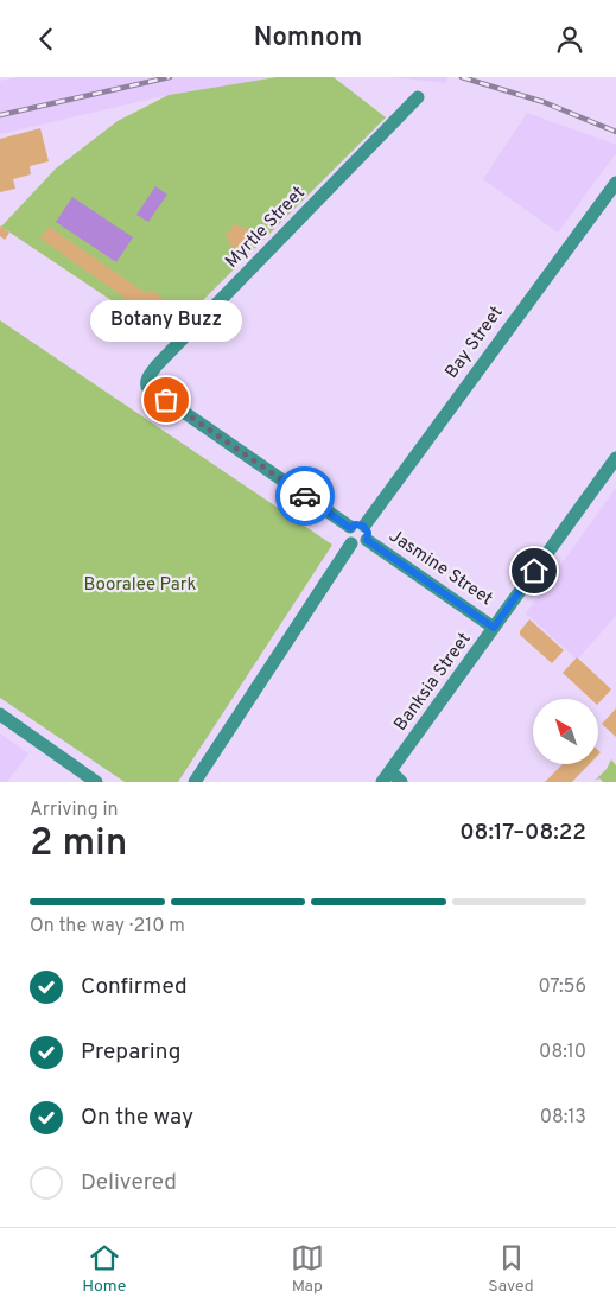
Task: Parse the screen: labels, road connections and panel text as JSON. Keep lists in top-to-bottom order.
{
  "streets": {
    "street": [
      "Myrtle Street",
      "Bay Street",
      "Jasmine Street",
      "Banksia Street"
    ]
  },
  "crossings": [
    ["Myrtle Street", "Bay Street"],
    ["Myrtle Street", "Jasmine Street"],
    ["Bay Street", "Jasmine Street"],
    ["Jasmine Street", "Banksia Street"]
  ],
  "parks": ["Booralee Park"],
  "places": ["Botany Buzz"],
  "north": "top left",
  "page": {
    "header": "Nomnom",
    "bubble": "Botany Buzz",
    "heading": ["2 min", "Arriving in", "08:17–08:22"],
    "bar": "On the way · 210 m",
    "list": [
      ["Confirmed", "07:56"],
      ["Preparing", "08:10"],
      ["On the way", "08:13"],
      "Delivered"
    ],
    "tabs": ["Home", "Map", "Saved"]
  }
}
